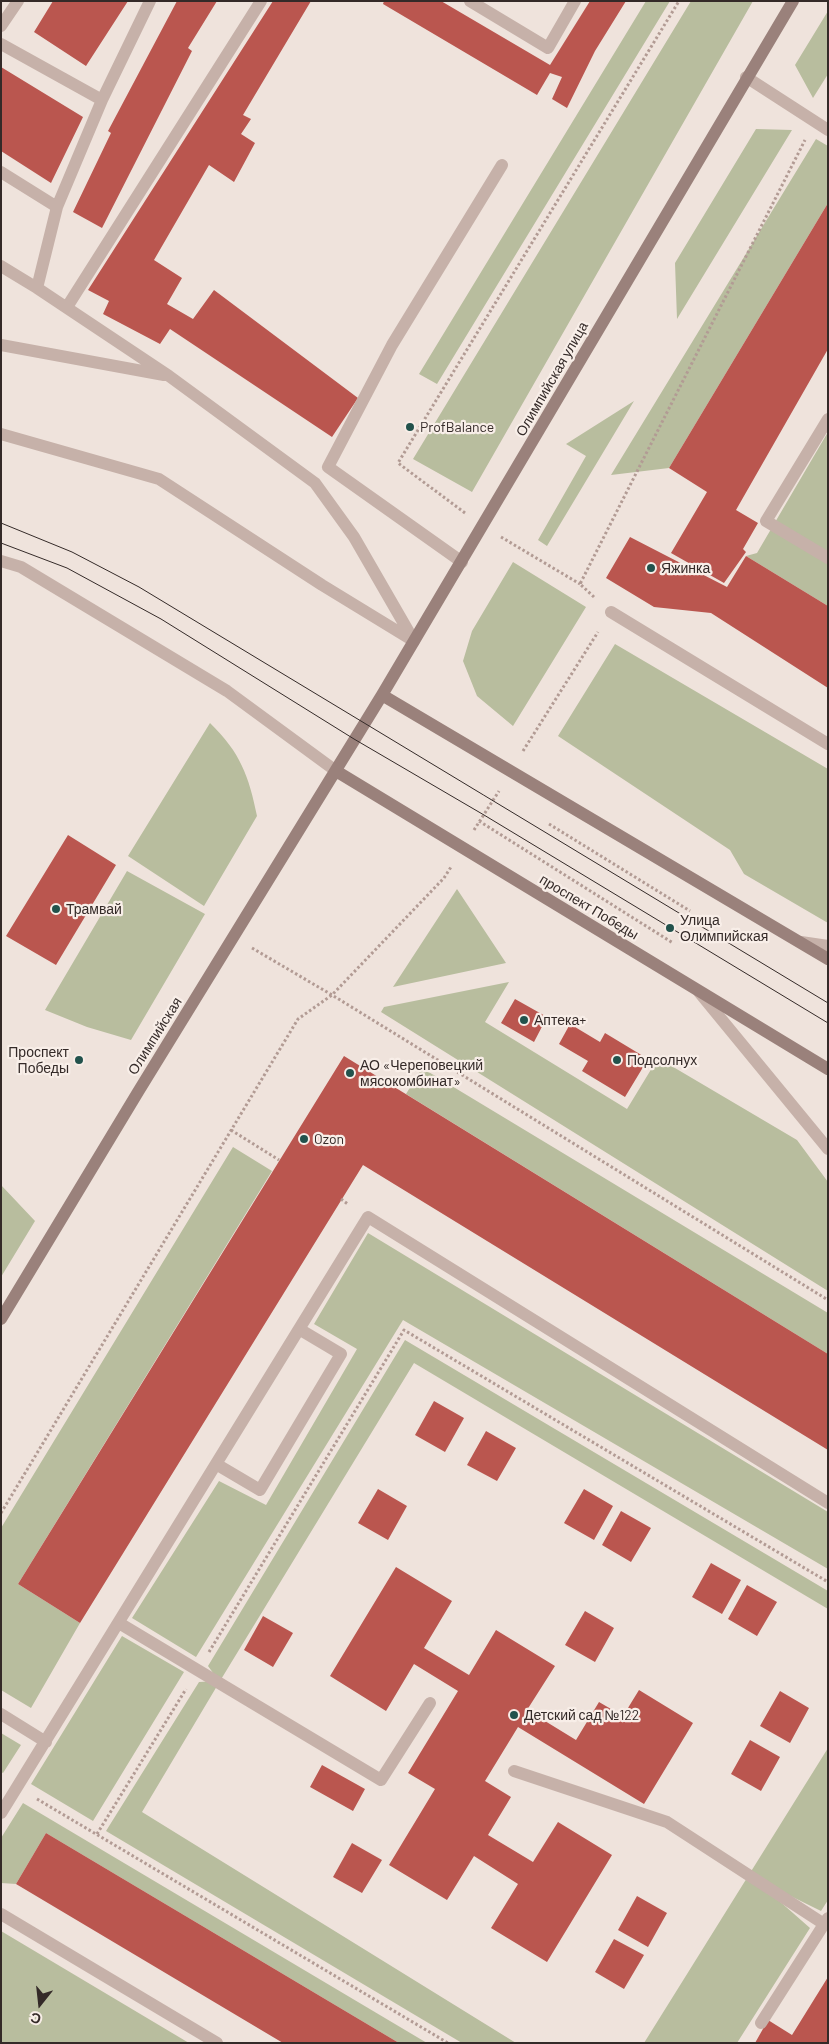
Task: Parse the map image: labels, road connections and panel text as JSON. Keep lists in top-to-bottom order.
{
  "streets": {
    "main road": ["Олимпийская улица", "проспект Победы", "Олимпийская"]
  },
  "crossings": [
    ["Олимпийская улица", "проспект Победы"],
    ["Олимпийская улица", "Олимпийская"],
    ["проспект Победы", "Олимпийская"]
  ],
  "places": [
    "ProfBalance",
    "Яжинка",
    "Трамвай",
    "Улица Олимпийская",
    "Аптека+",
    "Проспект Победы",
    "Подсолнух",
    "АО «Череповецкий мясокомбинат»",
    "Ozon",
    "Детский сад №122"
  ],
  "north": "bottom"
}
